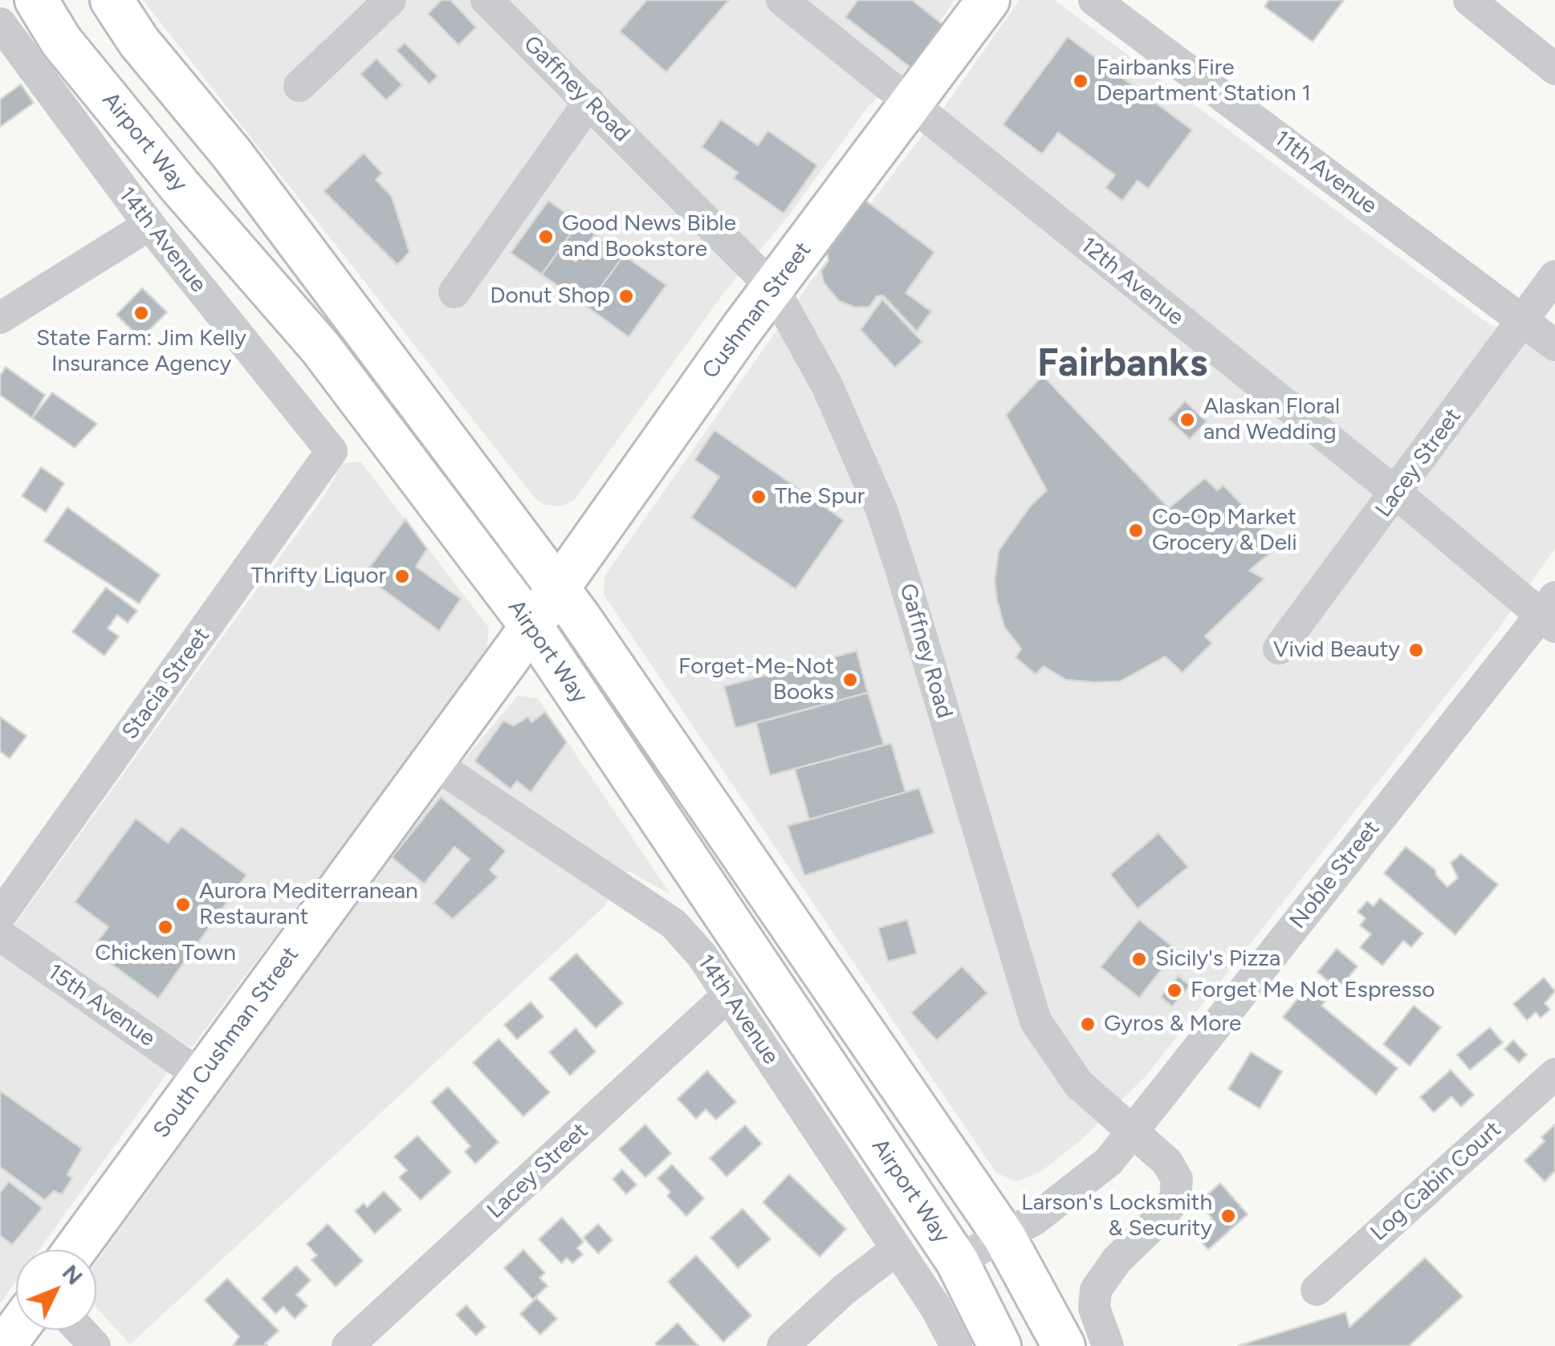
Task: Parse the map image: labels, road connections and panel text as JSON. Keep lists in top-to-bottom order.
{
  "streets": {
    "main road": ["Airport Way", "Cushman Street", "South Cushman Street"],
    "street": [
      "Gaffney Road",
      "11th Avenue",
      "14th Avenue",
      "12th Avenue",
      "Lacey Street",
      "Stacia Street",
      "Noble Street",
      "15th Avenue",
      "Log Cabin Court"
    ]
  },
  "crossings": [
    ["Gaffney Road", "Cushman Street"],
    ["Gaffney Road", "Noble Street"],
    ["Airport Way", "Cushman Street"],
    ["Airport Way", "Noble Street"],
    ["Airport Way", "South Cushman Street"],
    ["11th Avenue", "Lacey Street"],
    ["14th Avenue", "Lacey Street"],
    ["14th Avenue", "Stacia Street"],
    ["14th Avenue", "South Cushman Street"],
    ["12th Avenue", "Cushman Street"],
    ["12th Avenue", "Lacey Street"],
    ["12th Avenue", "Noble Street"],
    ["Cushman Street", "South Cushman Street"],
    ["15th Avenue", "South Cushman Street"]
  ],
  "districts": ["Fairbanks"],
  "places": [
    "Fairbanks Fire Department Station 1",
    "Good News Bible and Bookstore",
    "Donut Shop",
    "State Farm: Jim Kelly Insurance Agency",
    "Alaskan Floral and Wedding",
    "The Spur",
    "Co-Op Market Grocery & Deli",
    "Thrifty Liquor",
    "Vivid Beauty",
    "Forget-Me-Not Books",
    "Aurora Mediterranean Restaurant",
    "Chicken Town",
    "Sicily's Pizza",
    "Forget Me Not Espresso",
    "Gyros & More",
    "Larson's Locksmith & Security"
  ],
  "north": "top right"
}
